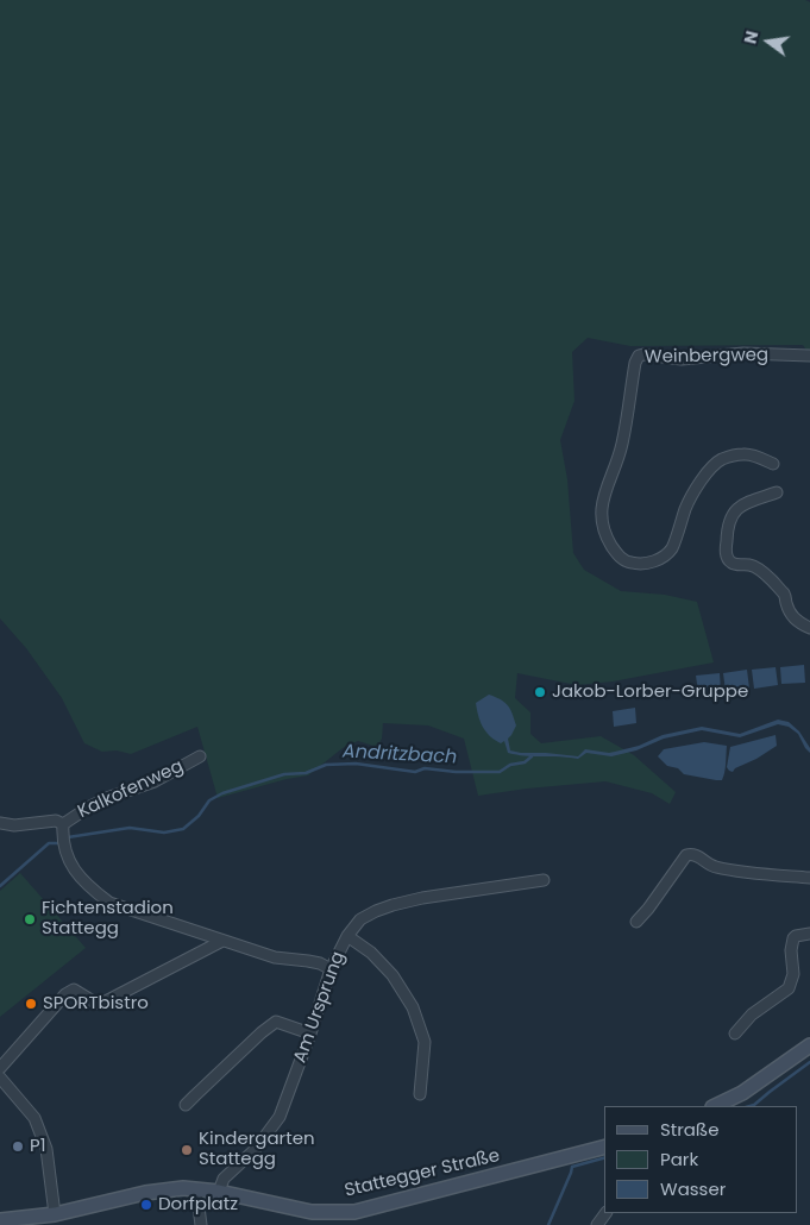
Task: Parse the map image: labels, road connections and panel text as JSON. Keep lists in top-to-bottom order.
{
  "streets": {
    "main road": ["Stattegger Straße"],
    "street": ["Weinbergweg", "Kalkofenweg", "Am Ursprung"]
  },
  "crossings": [
    ["Am Ursprung", "Stattegger Straße"]
  ],
  "water": ["Andritzbach"],
  "places": [
    "Jakob-Lorber-Gruppe",
    "Fichtenstadion Stattegg",
    "SPORTbistro",
    "P1",
    "Kindergarten Stattegg",
    "Dorfplatz"
  ],
  "legend": ["Straße", "Park", "Wasser"],
  "north": "left"
}
